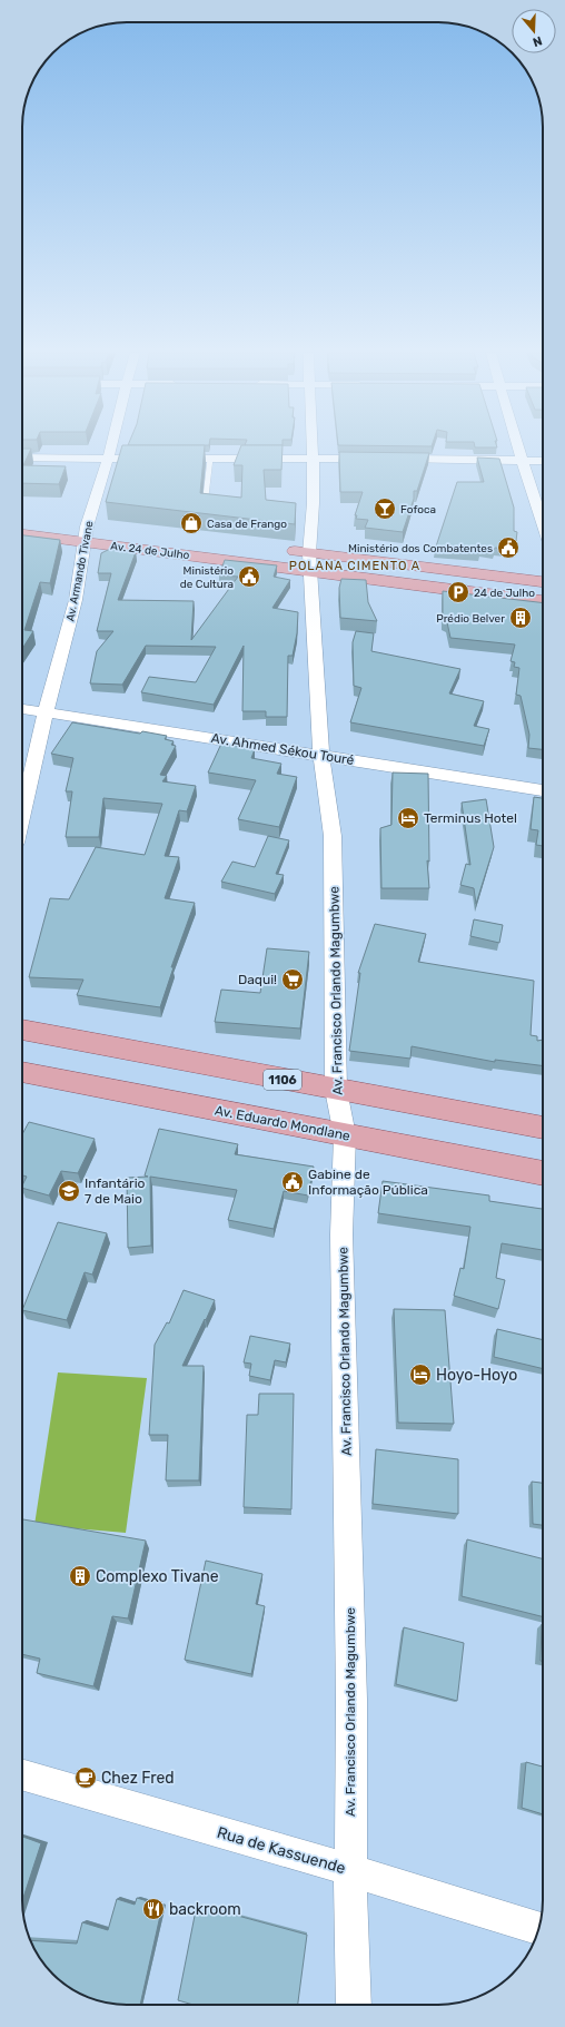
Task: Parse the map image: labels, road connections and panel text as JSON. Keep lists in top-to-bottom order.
{
  "streets": {
    "main road": ["Av. 24 de Julho", "1106", "Av. Eduardo Mondlane"],
    "street": [
      "Av. Armando Tivane",
      "Av. Ahmed Sékou Touré",
      "Av. Francisco Orlando Magumbwe",
      "Rua de Kassuende"
    ]
  },
  "crossings": [
    ["Av. 24 de Julho", "Av. Armando Tivane"],
    ["Av. 24 de Julho", "Av. Francisco Orlando Magumbwe"],
    ["Av. Armando Tivane", "Av. Ahmed Sékou Touré"],
    ["Av. Ahmed Sékou Touré", "Av. Francisco Orlando Magumbwe"],
    ["Av. Francisco Orlando Magumbwe", "1106"],
    ["Av. Francisco Orlando Magumbwe", "Av. Eduardo Mondlane"],
    ["Av. Francisco Orlando Magumbwe", "Rua de Kassuende"]
  ],
  "districts": ["POLANA CIMENTO A"],
  "places": {
    "bar": ["Fofoca"],
    "shop": ["Casa de Frango"],
    "public building": ["Ministério dos Combatentes", "Ministério de Cultura", "Gabine de Informação Pública"],
    "parking": ["24 de Julho"],
    "building": ["Prédio Belver", "Complexo Tivane"],
    "hotel": ["Terminus Hotel", "Hoyo-Hoyo"],
    "supermarket": ["Daqui!"],
    "school or university": ["Infantário 7 de Maio"],
    "cafe": ["Chez Fred"],
    "restaurant": ["backroom"]
  },
  "north": "bottom"
}
